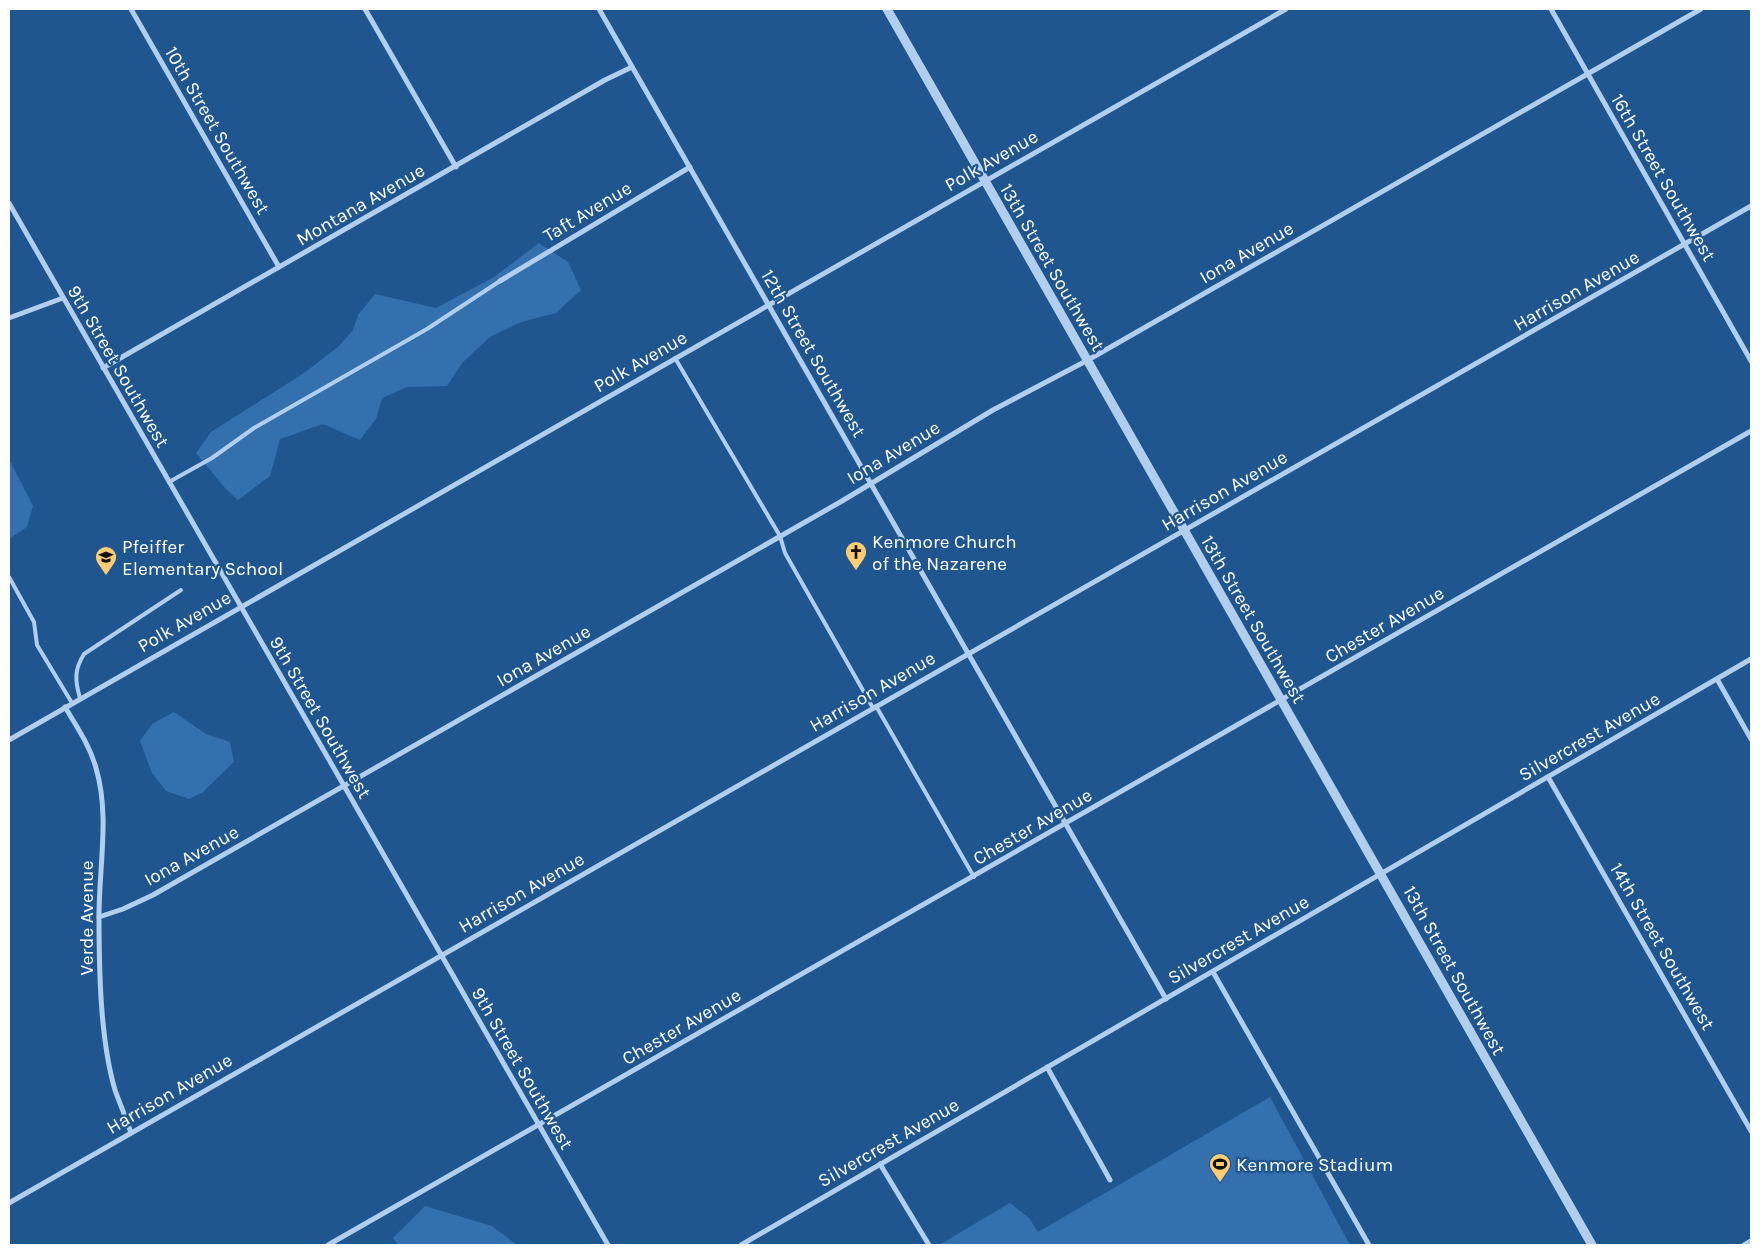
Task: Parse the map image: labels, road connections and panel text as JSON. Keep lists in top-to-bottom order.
{
  "streets": {
    "street": [
      "10th Street Southwest",
      "Polk Avenue",
      "16th Street Southwest",
      "Montana Avenue",
      "Taft Avenue",
      "Iona Avenue",
      "13th Street Southwest",
      "Harrison Avenue",
      "12th Street Southwest",
      "9th Street Southwest",
      "Chester Avenue",
      "Silvercrest Avenue",
      "Verde Avenue",
      "14th Street Southwest"
    ]
  },
  "crossings": [
    ["10th Street Southwest", "Montana Avenue"],
    ["Polk Avenue", "13th Street Southwest"],
    ["Polk Avenue", "12th Street Southwest"],
    ["Polk Avenue", "9th Street Southwest"],
    ["Polk Avenue", "Verde Avenue"],
    ["16th Street Southwest", "Iona Avenue"],
    ["16th Street Southwest", "Harrison Avenue"],
    ["Montana Avenue", "12th Street Southwest"],
    ["Montana Avenue", "9th Street Southwest"],
    ["Taft Avenue", "12th Street Southwest"],
    ["Iona Avenue", "13th Street Southwest"],
    ["Iona Avenue", "12th Street Southwest"],
    ["Iona Avenue", "9th Street Southwest"],
    ["Iona Avenue", "Verde Avenue"],
    ["13th Street Southwest", "Harrison Avenue"],
    ["13th Street Southwest", "Chester Avenue"],
    ["13th Street Southwest", "Silvercrest Avenue"],
    ["Harrison Avenue", "12th Street Southwest"],
    ["Harrison Avenue", "9th Street Southwest"],
    ["Harrison Avenue", "Verde Avenue"],
    ["12th Street Southwest", "Chester Avenue"],
    ["12th Street Southwest", "Silvercrest Avenue"],
    ["9th Street Southwest", "Chester Avenue"],
    ["Silvercrest Avenue", "14th Street Southwest"]
  ],
  "places": {
    "church": ["Kenmore Church of the Nazarene"],
    "school or university": ["Pfeiffer Elementary School"],
    "sports": ["Kenmore Stadium"]
  }
}
